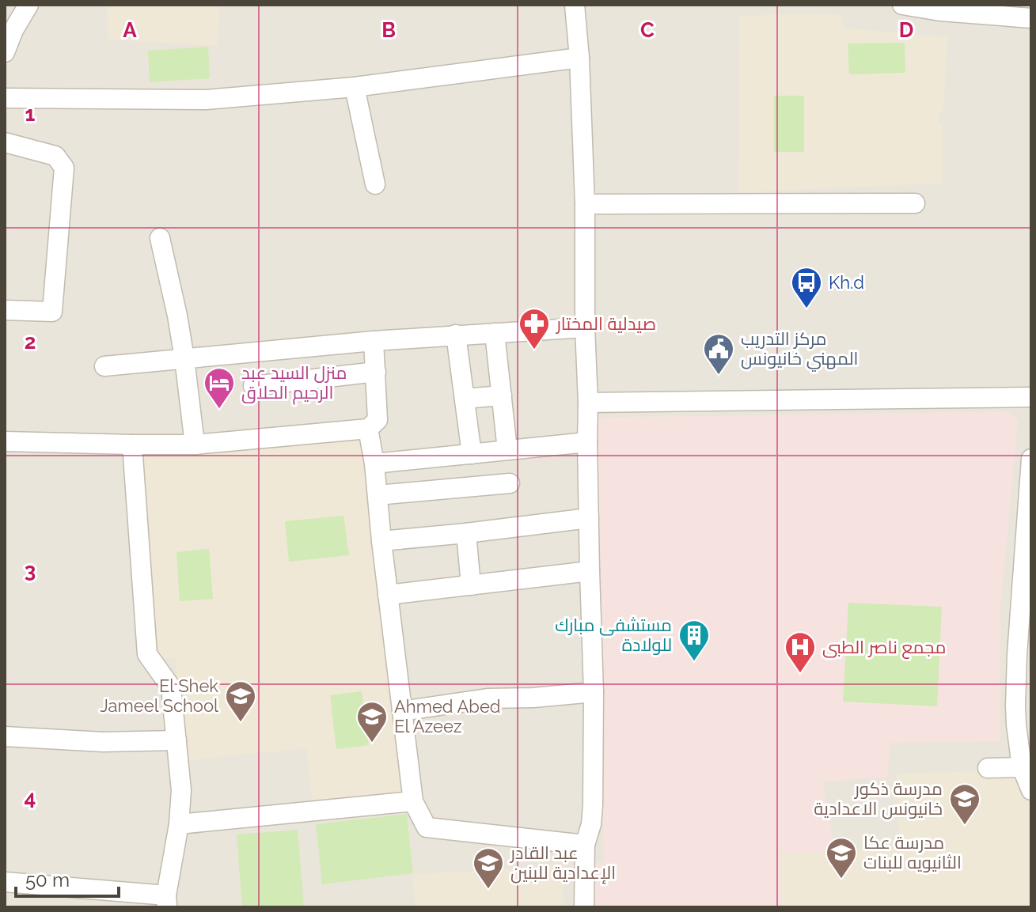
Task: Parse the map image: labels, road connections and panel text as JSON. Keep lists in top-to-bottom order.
{
  "places": {
    "bus stop": ["Kh.d"],
    "pharmacy": ["صيدلية المختار"],
    "public building": ["مركز التدريب المهني خانيونس"],
    "hotel": ["منزل السيد عبد الرحيم الحلاق"],
    "building": ["مستشفى مبارك للولادة"],
    "hospital": ["مجمع ناصر الطبى"],
    "school or university": [
      "El Shek Jameel School",
      "Ahmed Abed El Azeez",
      "مدرسة ذكور خانيونس الاعدادية",
      "مدرسة عكا الثانيويه للبنات",
      "عبد القادر الإعدادية للبنين"
    ]
  },
  "scale_bar": "50 m",
  "grid": {
    "columns": [
      "A",
      "B",
      "C",
      "D"
    ],
    "rows": [
      "1",
      "2",
      "3",
      "4"
    ]
  }
}
